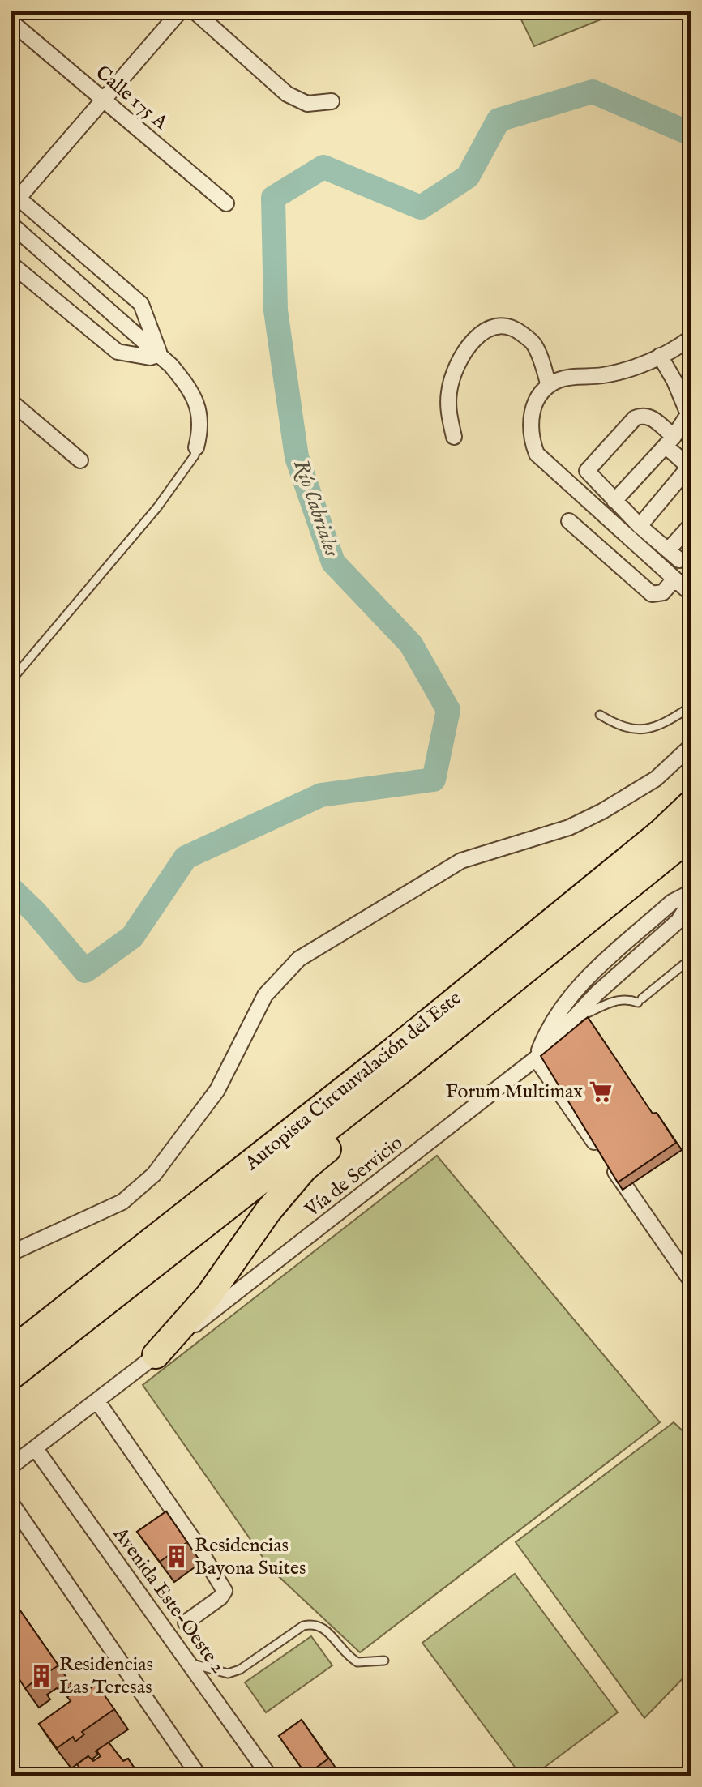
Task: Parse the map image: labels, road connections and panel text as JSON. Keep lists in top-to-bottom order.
{
  "streets": {
    "highway": ["Autopista Circunvalación del Este"],
    "street": ["Calle 175 A", "Vía de Servicio", "Avenida Este-Oeste 2"]
  },
  "crossings": [
    ["Vía de Servicio", "Avenida Este-Oeste 2"]
  ],
  "water": ["Río Cabriales"],
  "places": {
    "supermarket": ["Forum Multimax"],
    "building": ["Residencias Bayona Suites", "Residencias Las Teresas"]
  }
}
